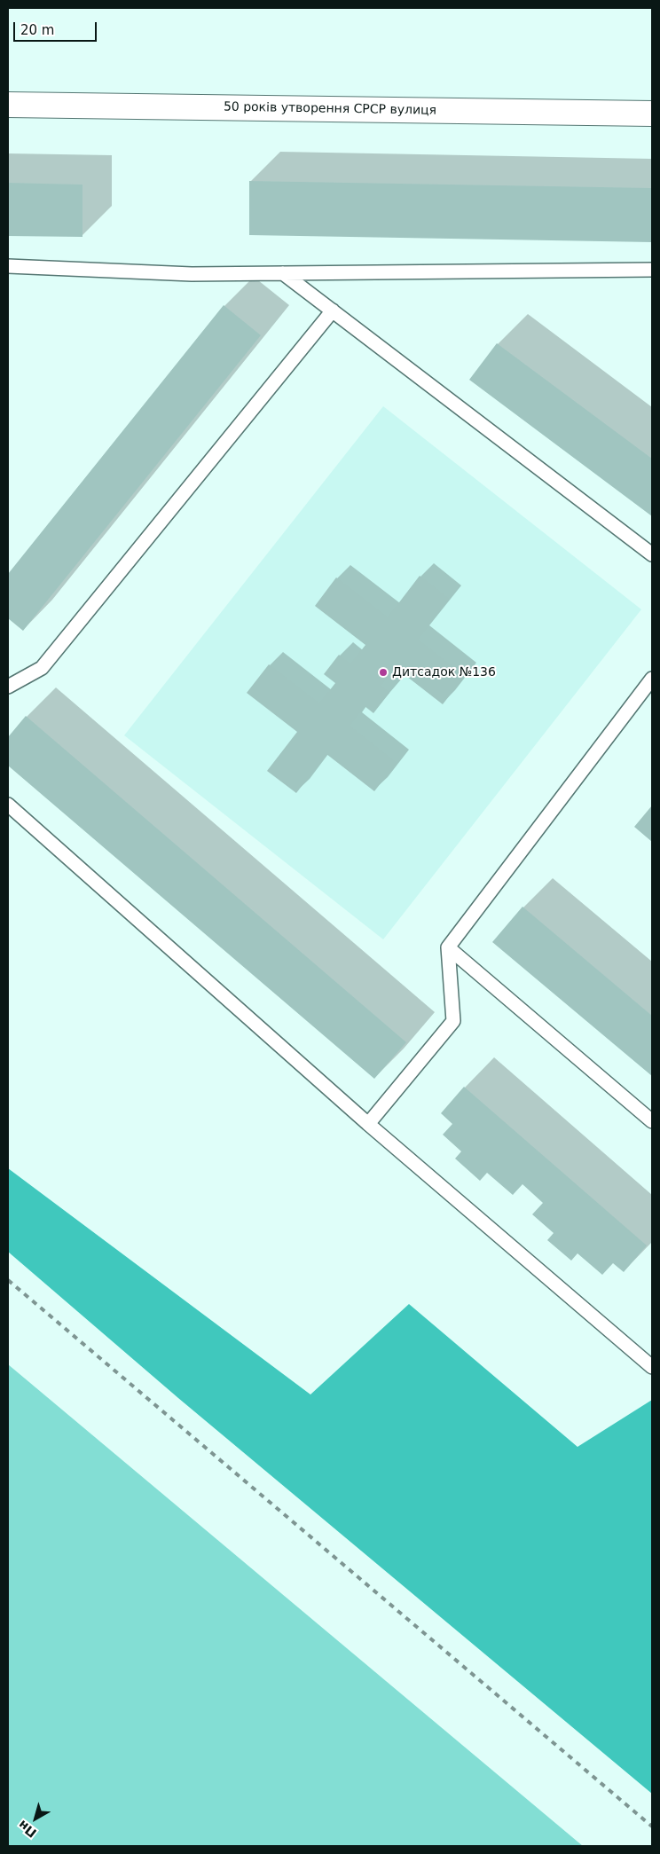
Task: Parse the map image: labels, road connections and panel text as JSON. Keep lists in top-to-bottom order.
{
  "streets": {
    "main road": ["50 років утворення СРСР вулиця"]
  },
  "places": ["Дитсадок №136"],
  "scale_bar": "20 m",
  "north": "bottom left"
}
